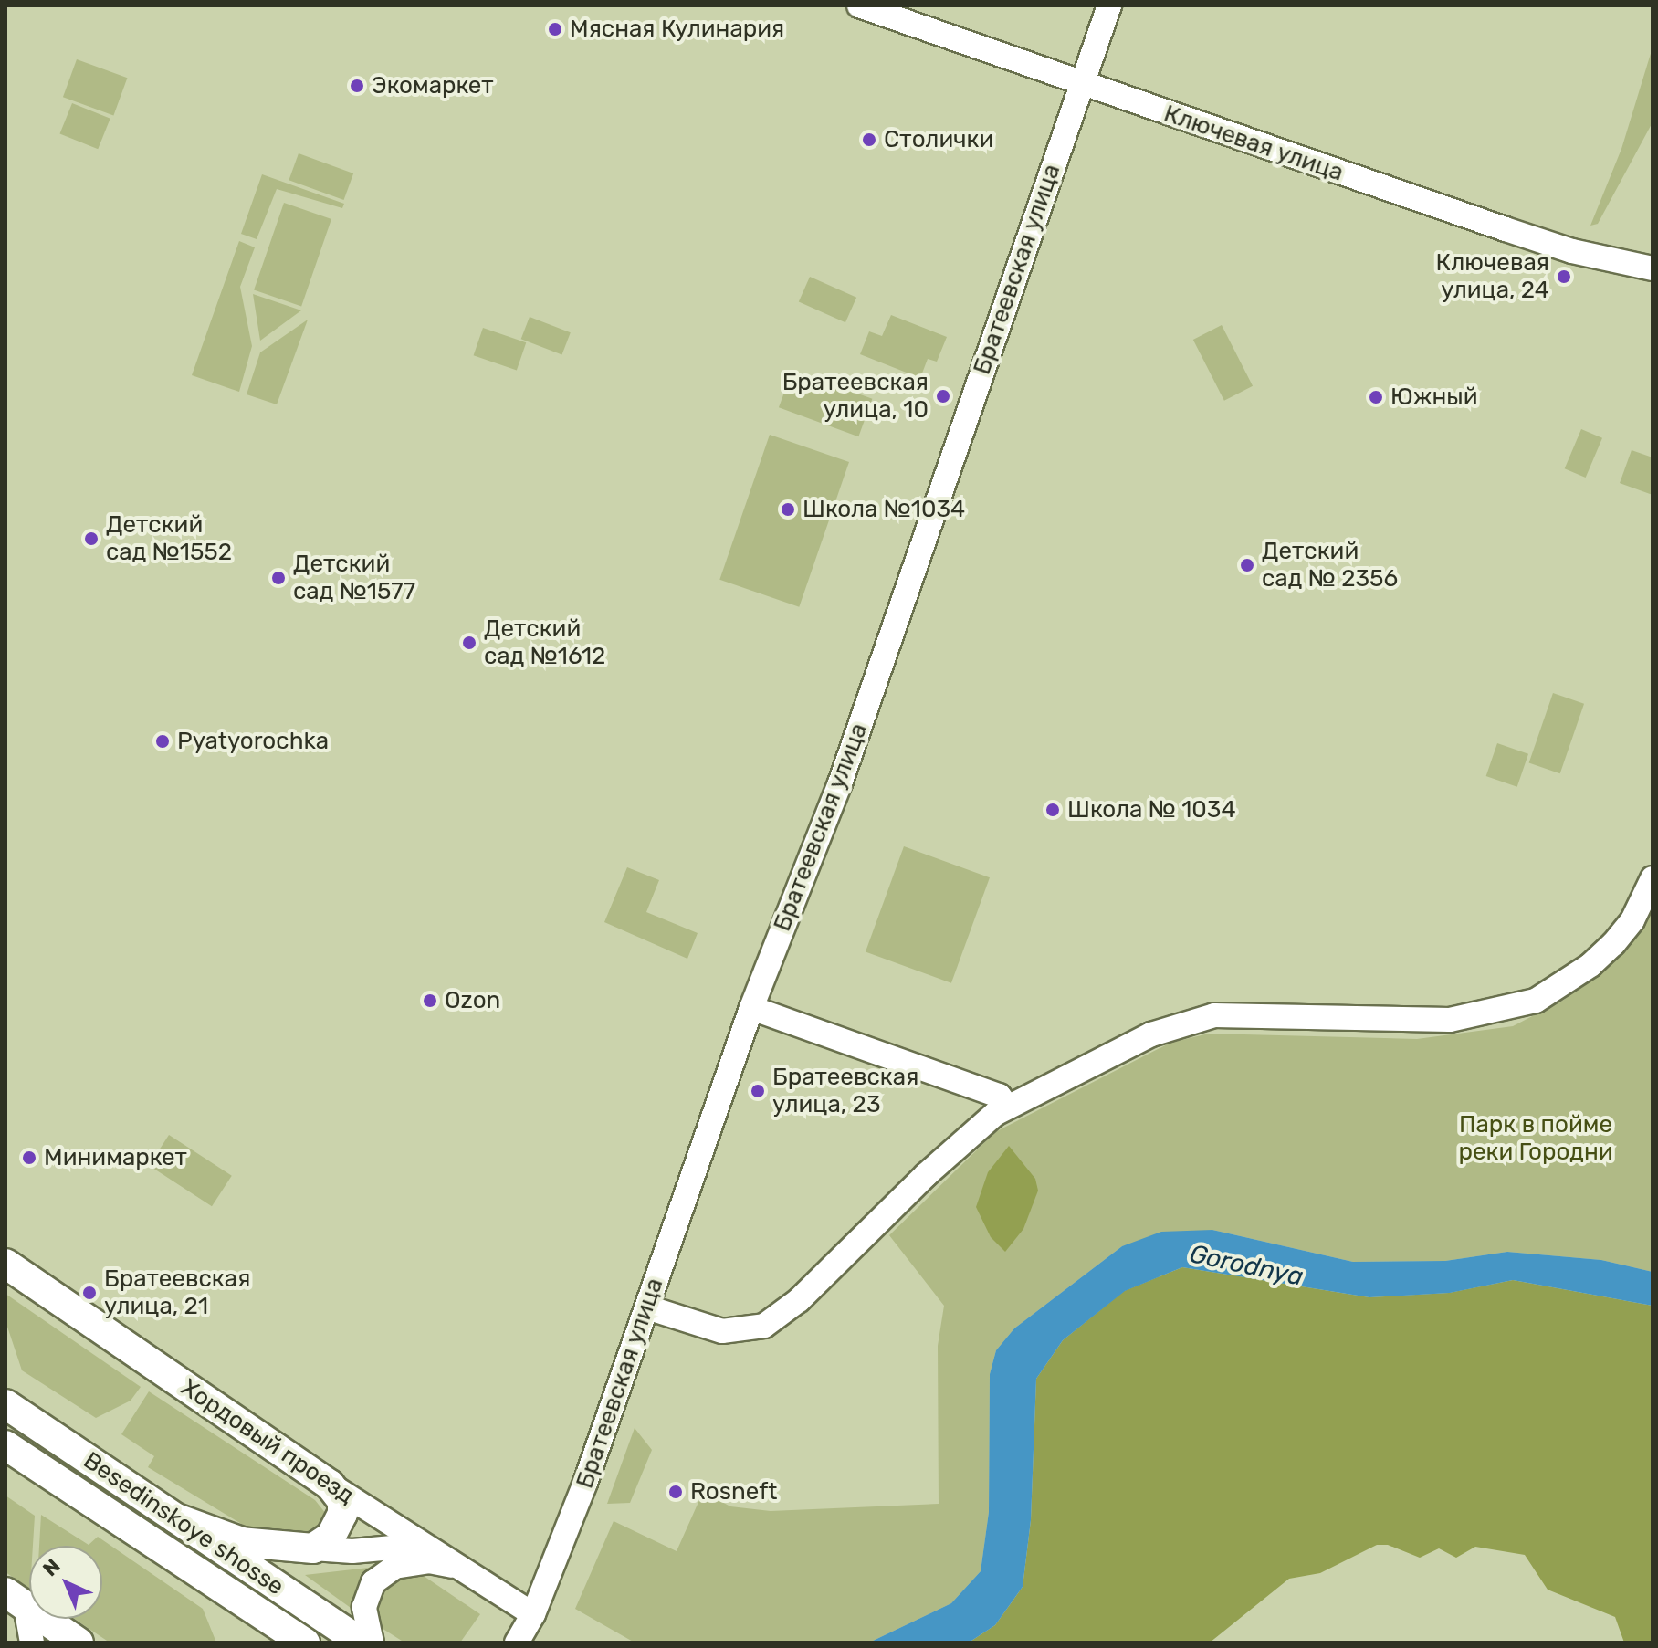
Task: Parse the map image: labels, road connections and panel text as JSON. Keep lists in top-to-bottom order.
{
  "streets": {
    "main road": ["Хордовый проезд", "Besedinskoye shosse"],
    "street": ["Ключевая улица", "Братеевская улица"]
  },
  "crossings": [
    ["Ключевая улица", "Братеевская улица"],
    ["Братеевская улица", "Хордовый проезд"]
  ],
  "water": ["Gorodnya"],
  "parks": ["Парк в пойме реки Городни"],
  "places": [
    "Мясная Кулинария",
    "Экомаркет",
    "Столички",
    "Ключевая улица, 24",
    "Братеевская улица, 10",
    "Южный",
    "Школа №1034",
    "Детский сад №1552",
    "Детский сад № 2356",
    "Детский сад №1577",
    "Детский сад №1612",
    "Pyatyorochka",
    "Школа № 1034",
    "Ozon",
    "Братеевская улица, 23",
    "Минимаркет",
    "Братеевская улица, 21",
    "Rosneft"
  ],
  "north": "top left"
}
